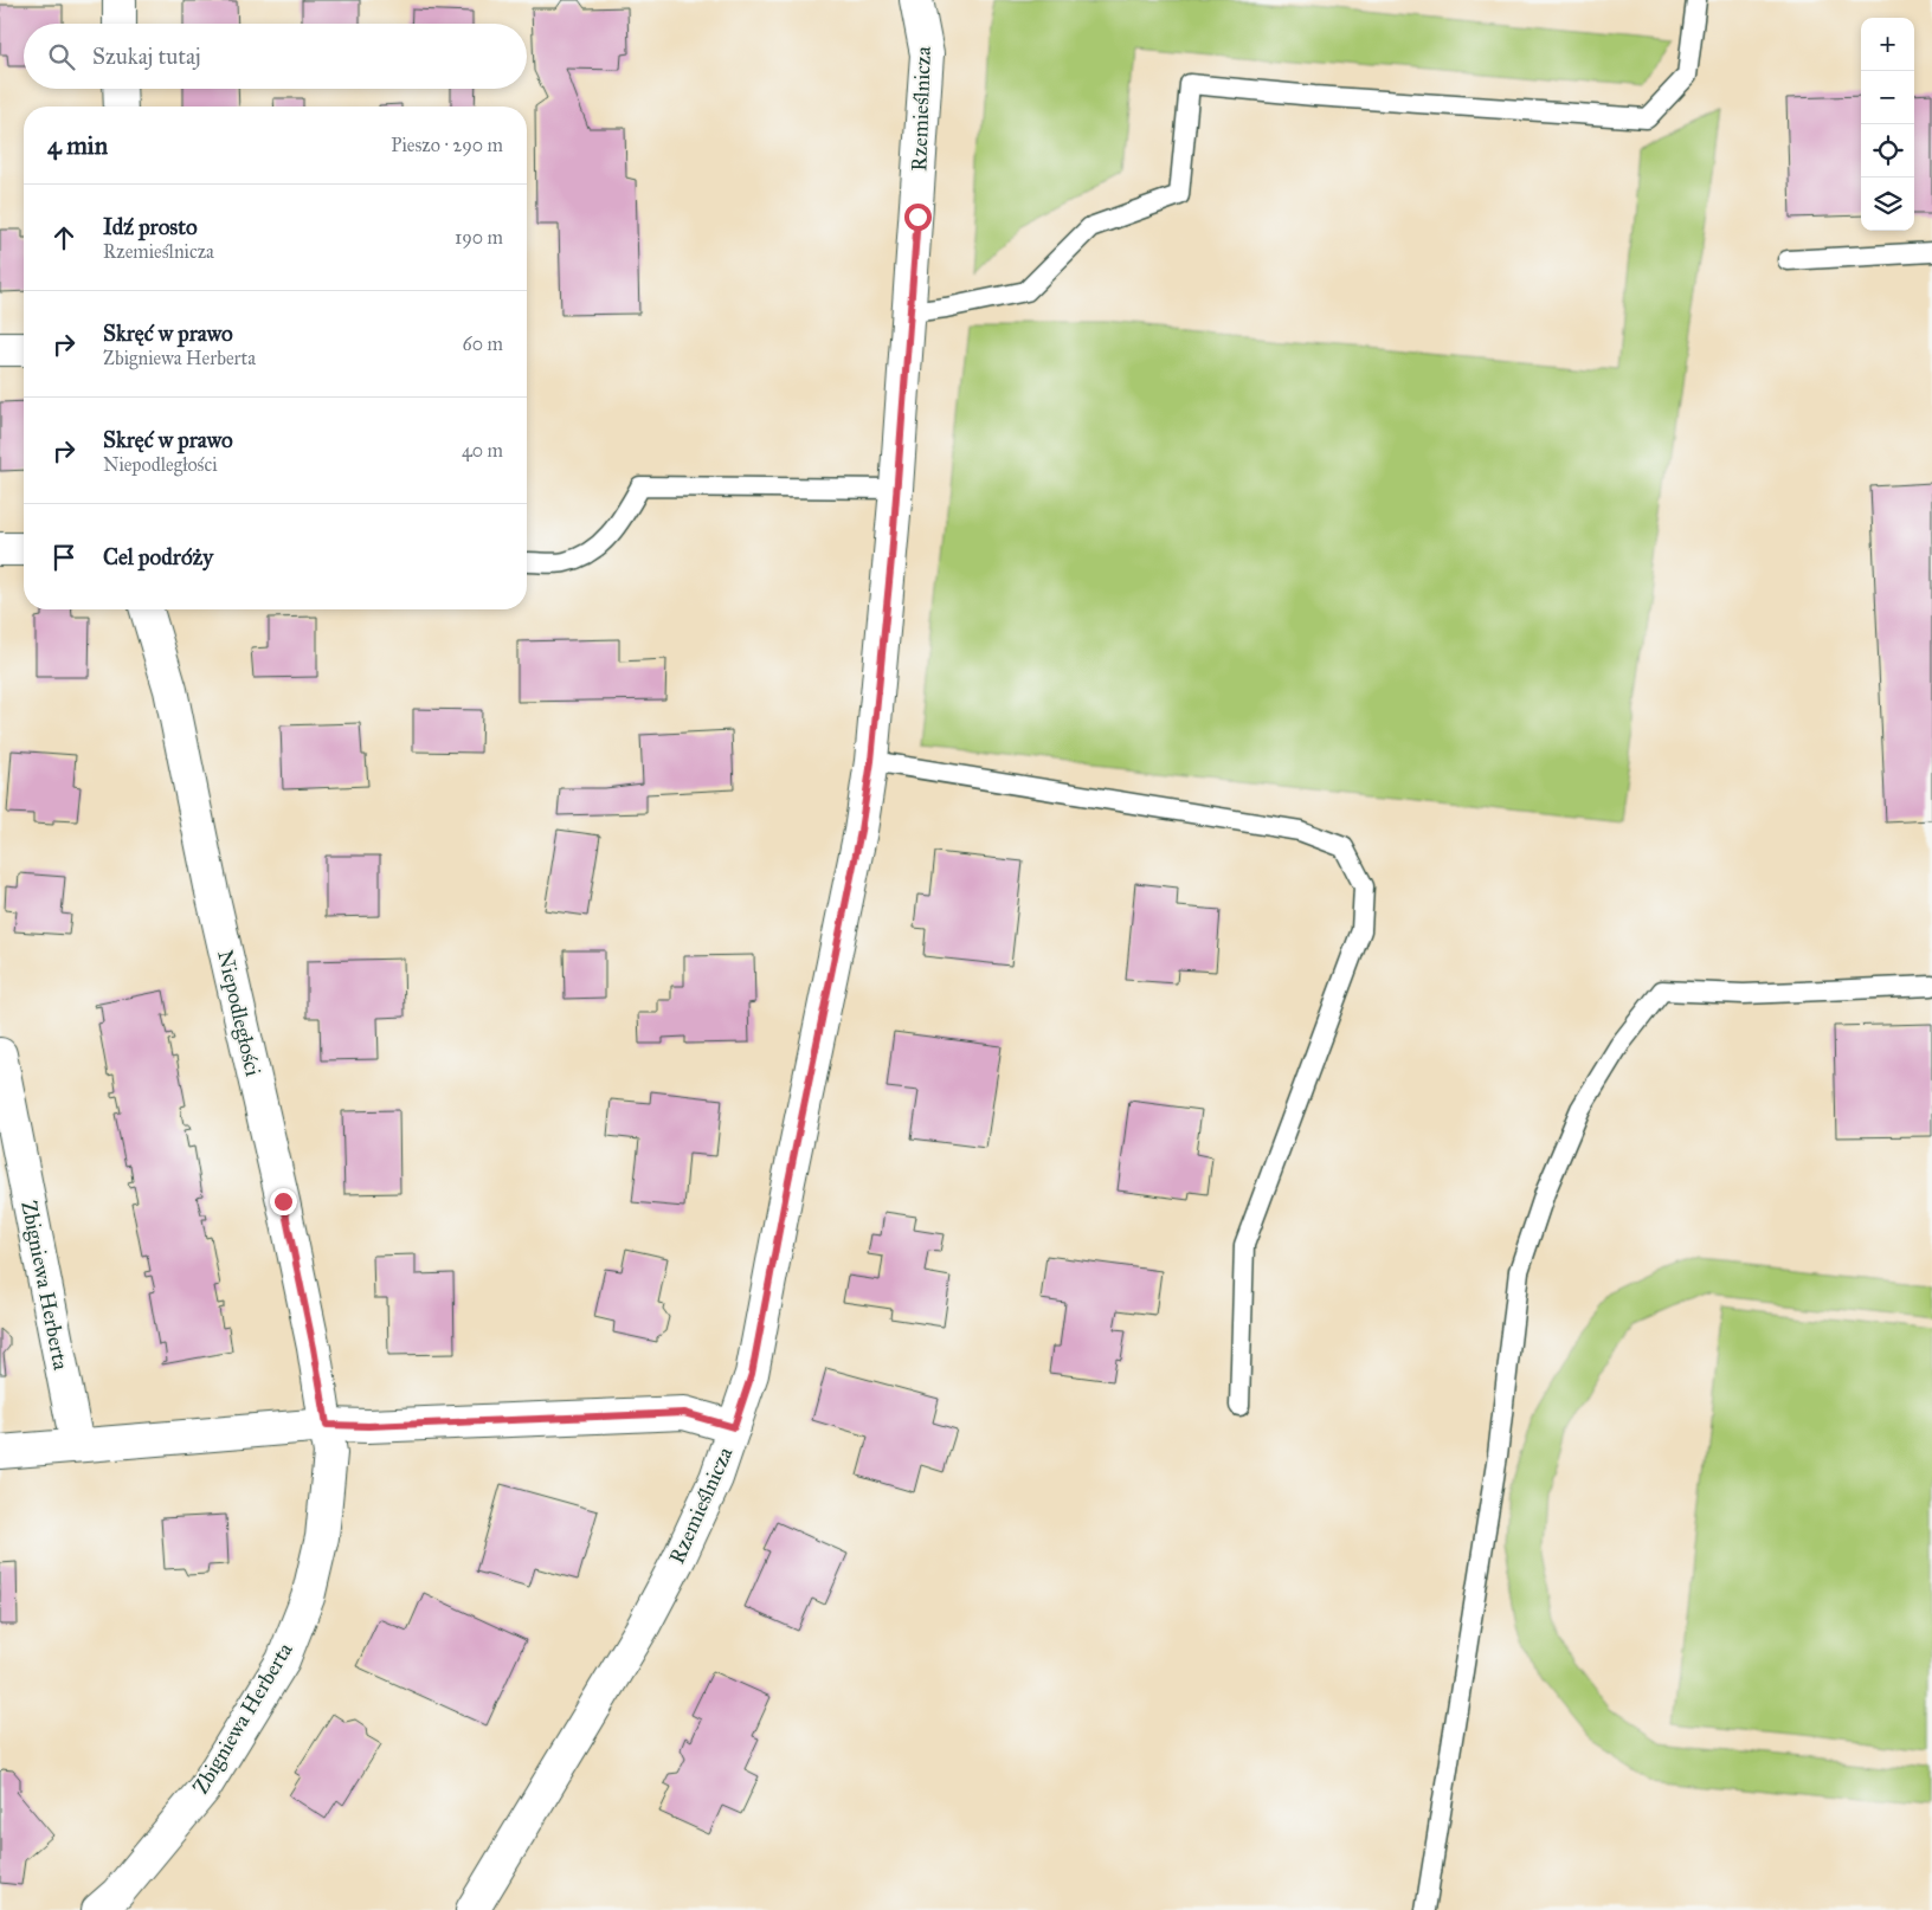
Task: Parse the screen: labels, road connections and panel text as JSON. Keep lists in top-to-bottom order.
{
  "streets": {
    "street": ["Rzemieślnicza", "Niepodległości", "Zbigniewa Herberta"]
  },
  "crossings": [
    ["Niepodległości", "Zbigniewa Herberta"]
  ],
  "page": {
    "map_buttons": ["+", "−"],
    "search": "Szukaj tutaj",
    "heading": ["4 min", "Pieszo · 290 m"],
    "list": [
      ["Idź prosto", "Rzemieślnicza", "190 m"],
      ["Skręć w prawo", "Zbigniewa Herberta", "60 m"],
      ["Skręć w prawo", "Niepodległości", "40 m"],
      "Cel podróży"
    ]
  }
}
